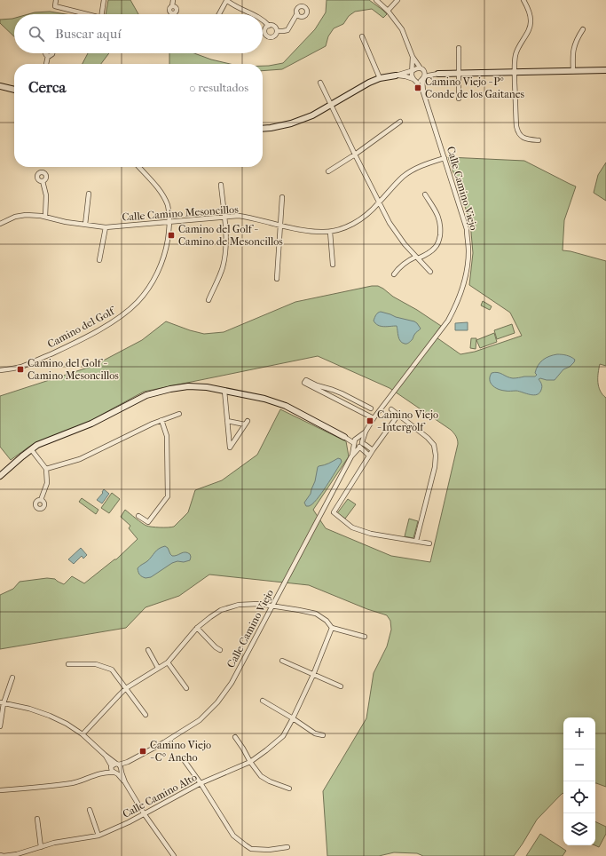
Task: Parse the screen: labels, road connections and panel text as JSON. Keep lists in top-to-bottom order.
{
  "streets": {
    "street": [
      "Calle Camino Viejo",
      "Calle Camino Mesoncillos",
      "Camino del Golf",
      "Calle Camino Alto"
    ]
  },
  "crossings": [
    ["Calle Camino Viejo", "Calle Camino Mesoncillos"],
    ["Calle Camino Mesoncillos", "Camino del Golf"]
  ],
  "places": {
    "transit": [
      "Camino Viejo - Pº Conde de los Gaitanes",
      "Camino del Golf - Camino de Mesoncillos",
      "Camino del Golf - Camino Mesoncillos",
      "Camino Viejo - Intergolf",
      "Camino Viejo - Cº Ancho"
    ]
  },
  "page": {
    "search": "Buscar aquí",
    "heading": ["Cerca", "0 resultados"],
    "map_buttons": ["+", "−"]
  }
}
